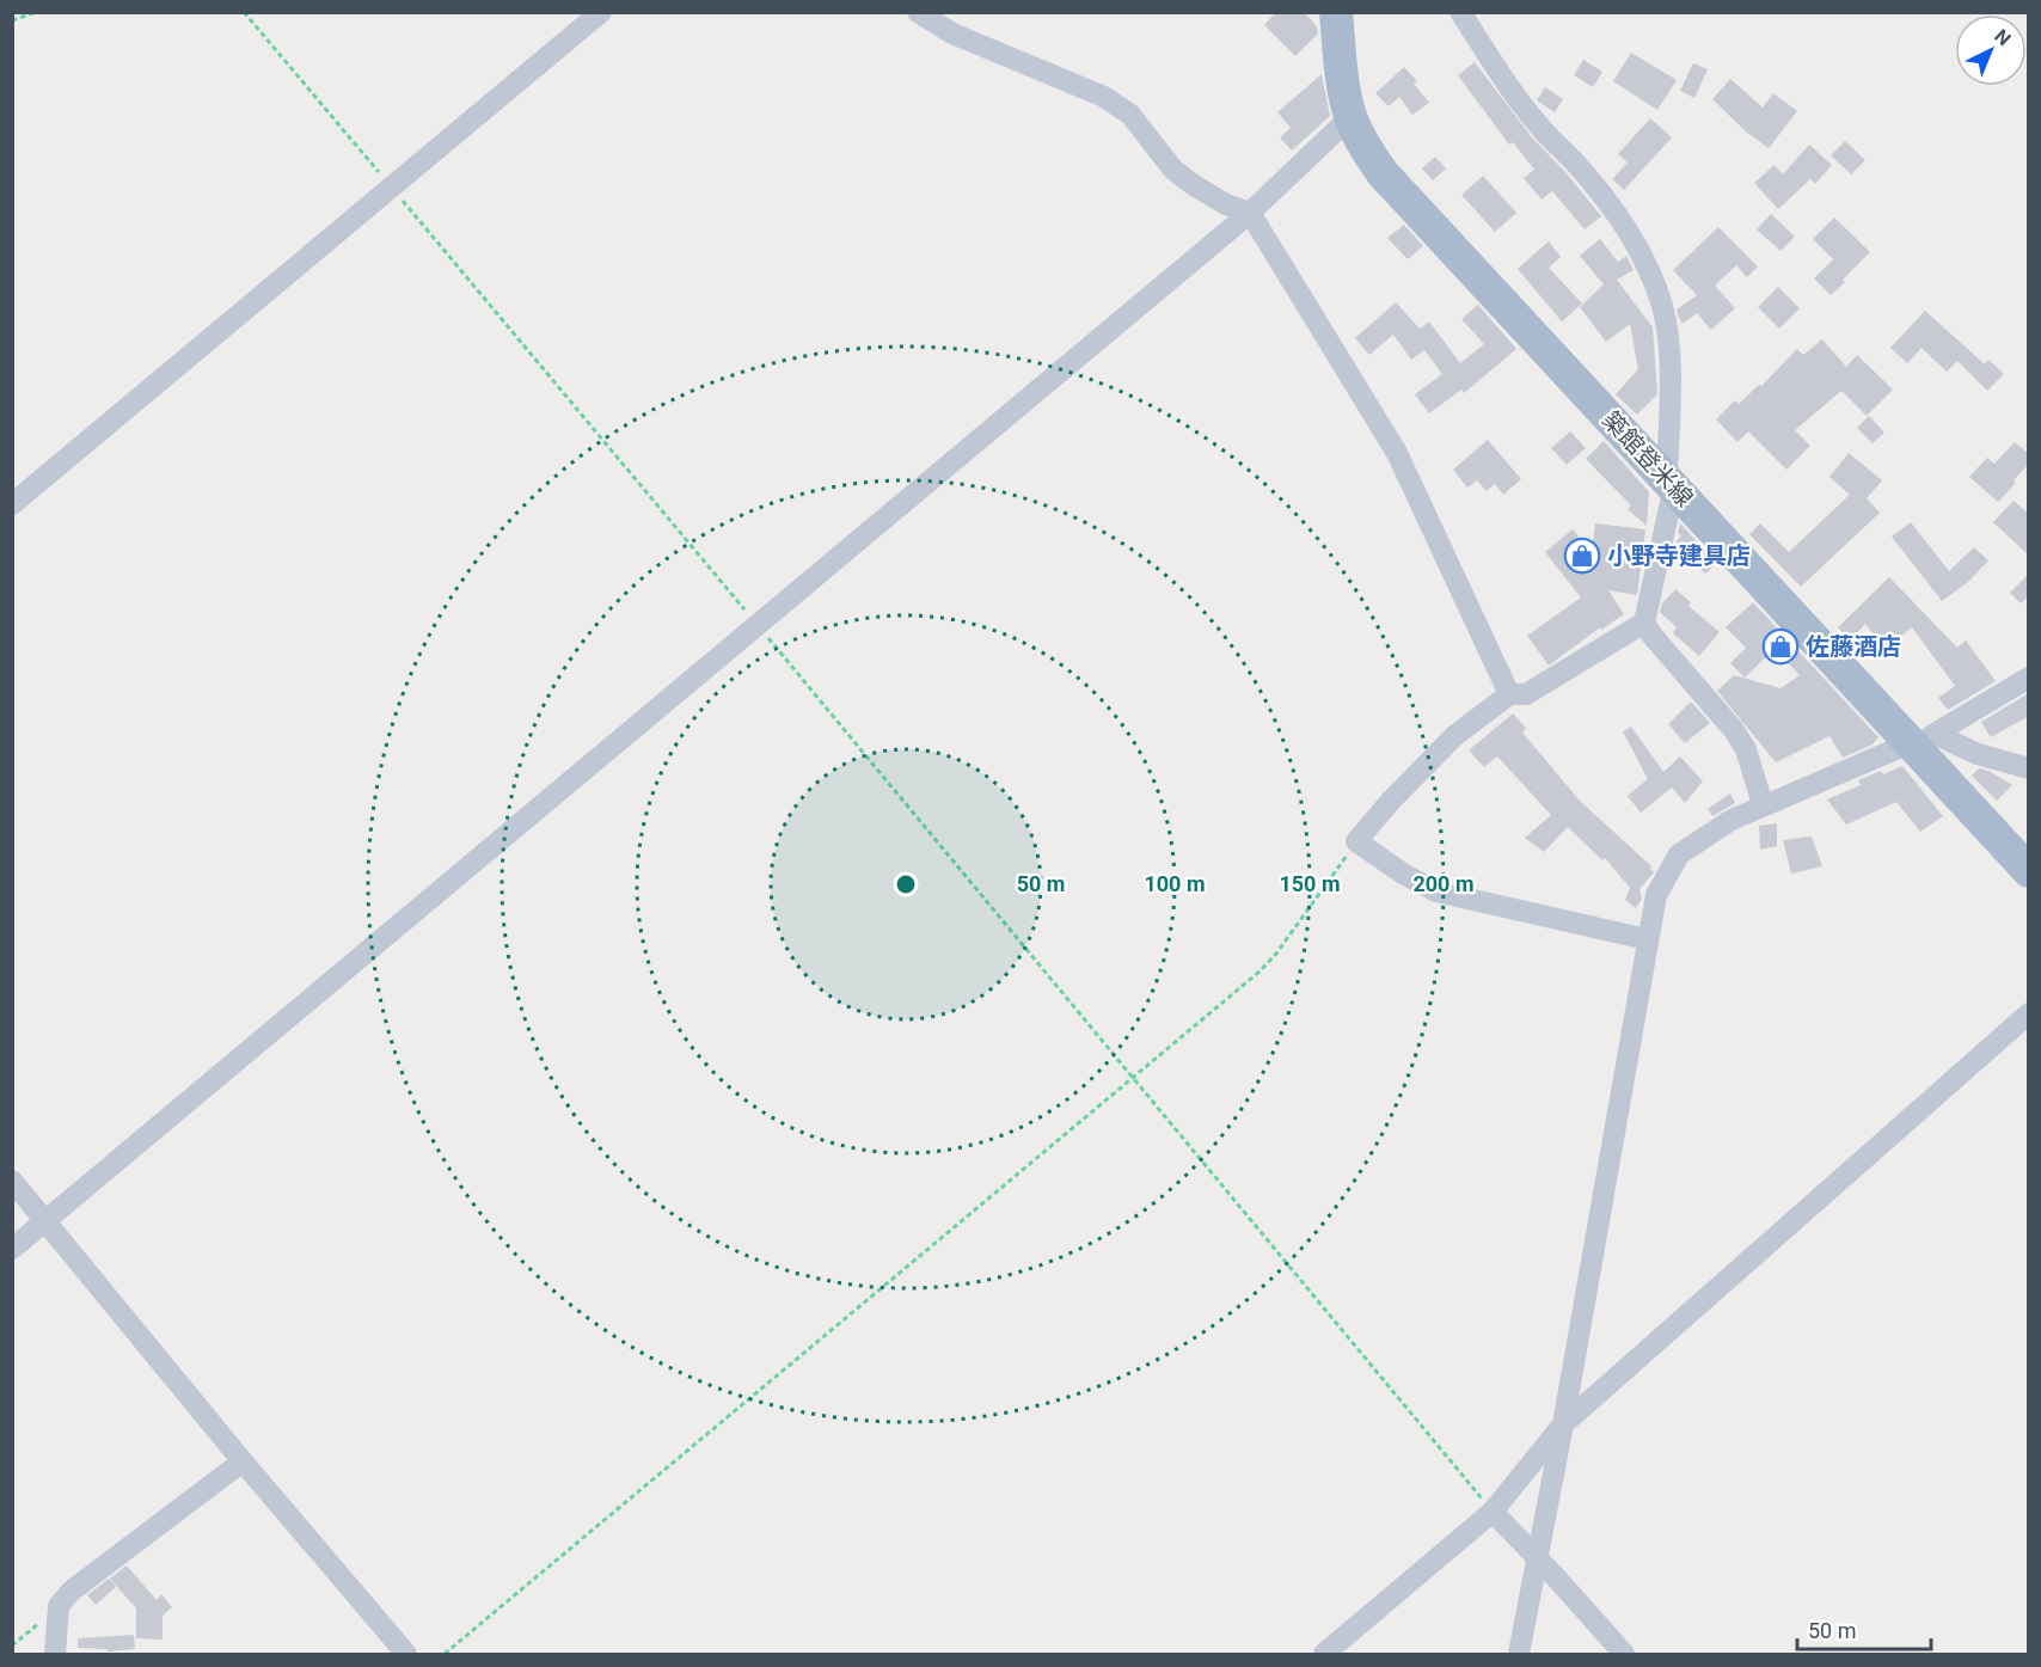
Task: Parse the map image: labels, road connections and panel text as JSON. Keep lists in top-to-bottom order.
{
  "streets": {
    "main road": ["築館登米線"]
  },
  "places": {
    "shop": ["小野寺建具店", "佐藤酒店"]
  },
  "scale_bar": "50 m",
  "north": "top right",
  "rings": [
    "50 m",
    "100 m",
    "150 m",
    "200 m"
  ]
}
